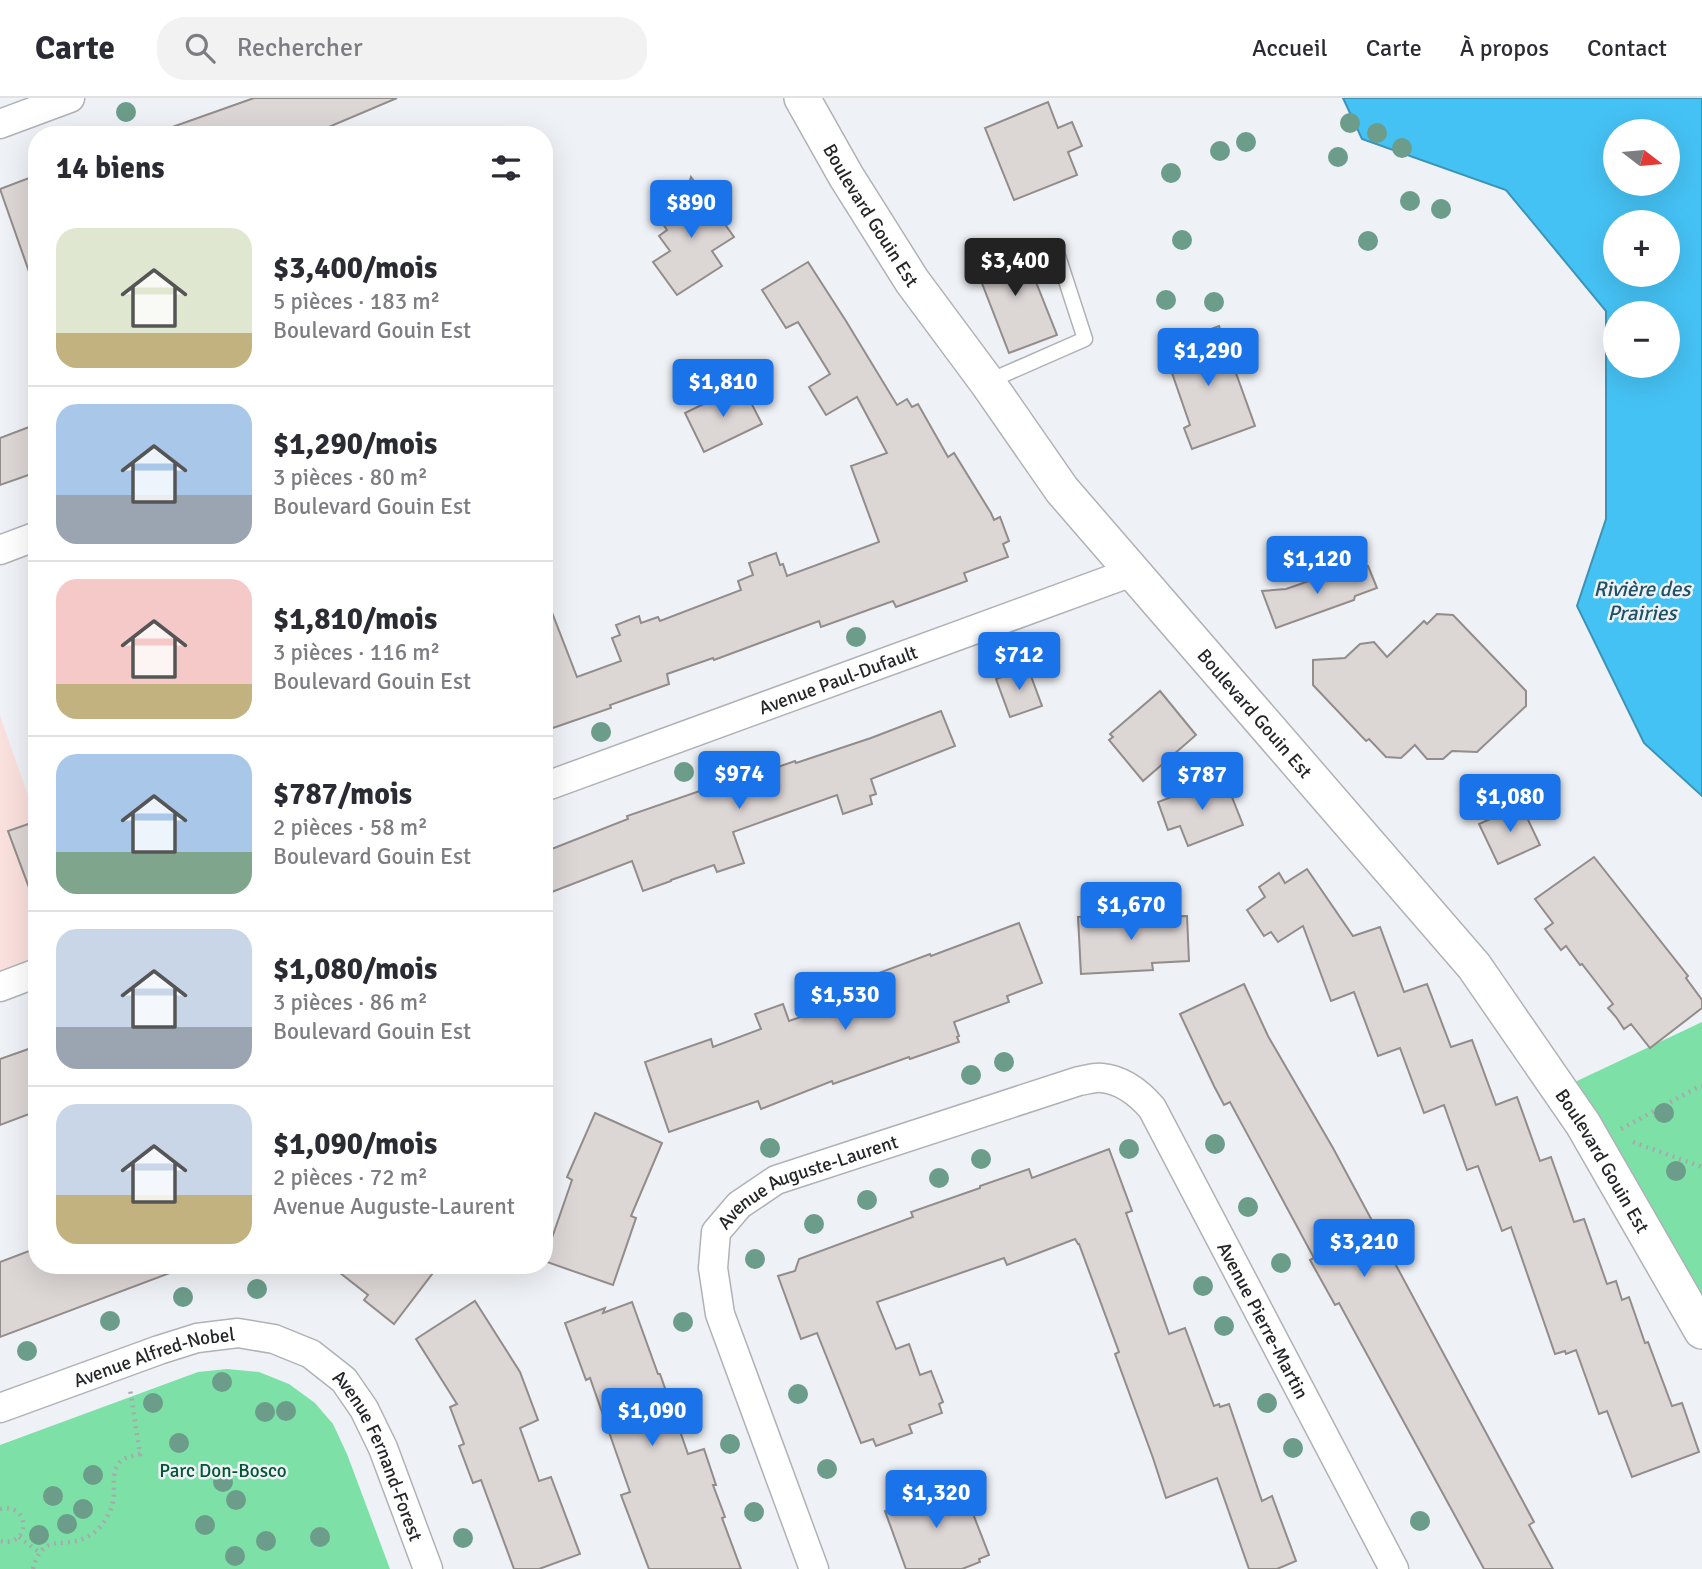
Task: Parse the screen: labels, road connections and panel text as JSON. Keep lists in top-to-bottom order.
{
  "streets": {
    "street": [
      "Boulevard Gouin Est",
      "Avenue Paul-Dufault",
      "Avenue Auguste-Laurent",
      "Avenue Pierre-Martin",
      "Avenue Alfred-Nobel",
      "Avenue Fernand-Forest"
    ]
  },
  "crossings": [
    ["Boulevard Gouin Est", "Avenue Paul-Dufault"],
    ["Avenue Auguste-Laurent", "Avenue Pierre-Martin"],
    ["Avenue Alfred-Nobel", "Avenue Fernand-Forest"]
  ],
  "water": ["Rivière des Prairies"],
  "parks": ["Parc Don-Bosco"],
  "north": "right",
  "page": {
    "header": "Carte",
    "search": "Rechercher",
    "nav": [
      "Accueil",
      "Carte",
      "À propos",
      "Contact"
    ],
    "map_buttons": ["+", "−"],
    "heading": "14 biens",
    "price": [
      "$890",
      "$3,400",
      "$1,290",
      "$1,810",
      "$1,120",
      "$712",
      "$974",
      "$787",
      "$1,080",
      "$1,670",
      "$1,530",
      "$3,210",
      "$1,090",
      "$1,320"
    ],
    "list": [
      {
        "name": "$3,400/mois",
        "note": "5 pièces · 183 m² · Boulevard Gouin Est"
      },
      {
        "name": "$1,290/mois",
        "note": "3 pièces · 80 m² · Boulevard Gouin Est"
      },
      {
        "name": "$1,810/mois",
        "note": "3 pièces · 116 m² · Boulevard Gouin Est"
      },
      {
        "name": "$787/mois",
        "note": "2 pièces · 58 m² · Boulevard Gouin Est"
      },
      {
        "name": "$1,080/mois",
        "note": "3 pièces · 86 m² · Boulevard Gouin Est"
      },
      {
        "name": "$1,090/mois",
        "note": "2 pièces · 72 m² · Avenue Auguste-Laurent"
      }
    ]
  }
}
